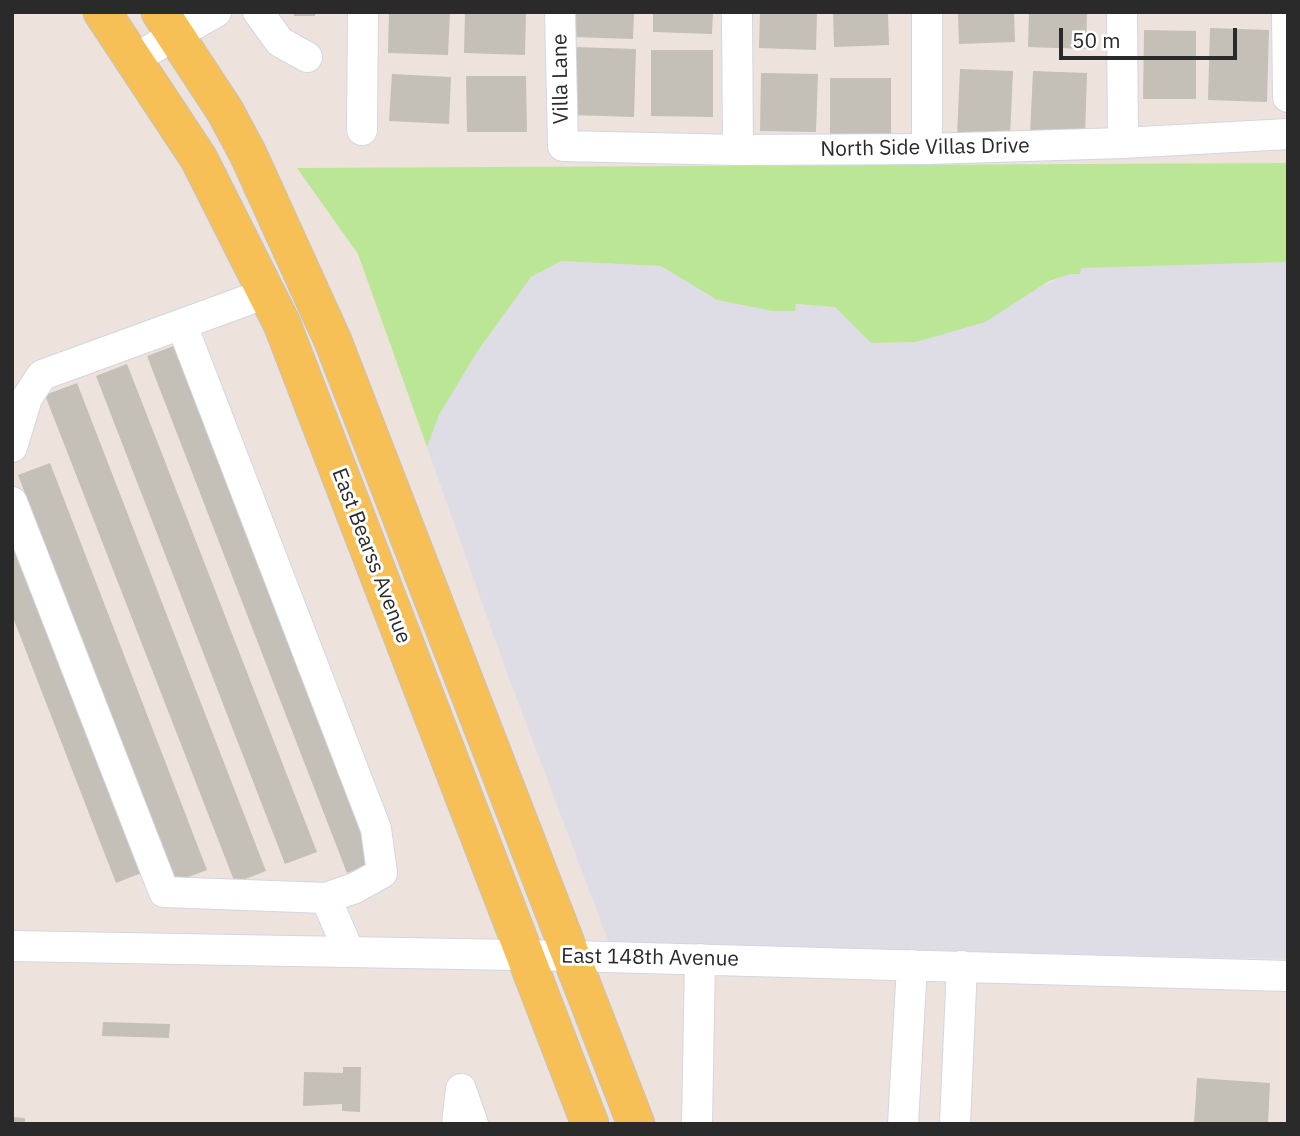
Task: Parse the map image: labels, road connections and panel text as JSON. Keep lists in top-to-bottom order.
{
  "streets": {
    "main road": ["East Bearss Avenue"],
    "street": ["Villa Lane", "North Side Villas Drive", "East 148th Avenue"]
  },
  "crossings": [
    ["Villa Lane", "North Side Villas Drive"],
    ["East Bearss Avenue", "East 148th Avenue"]
  ],
  "scale_bar": "50 m"
}
